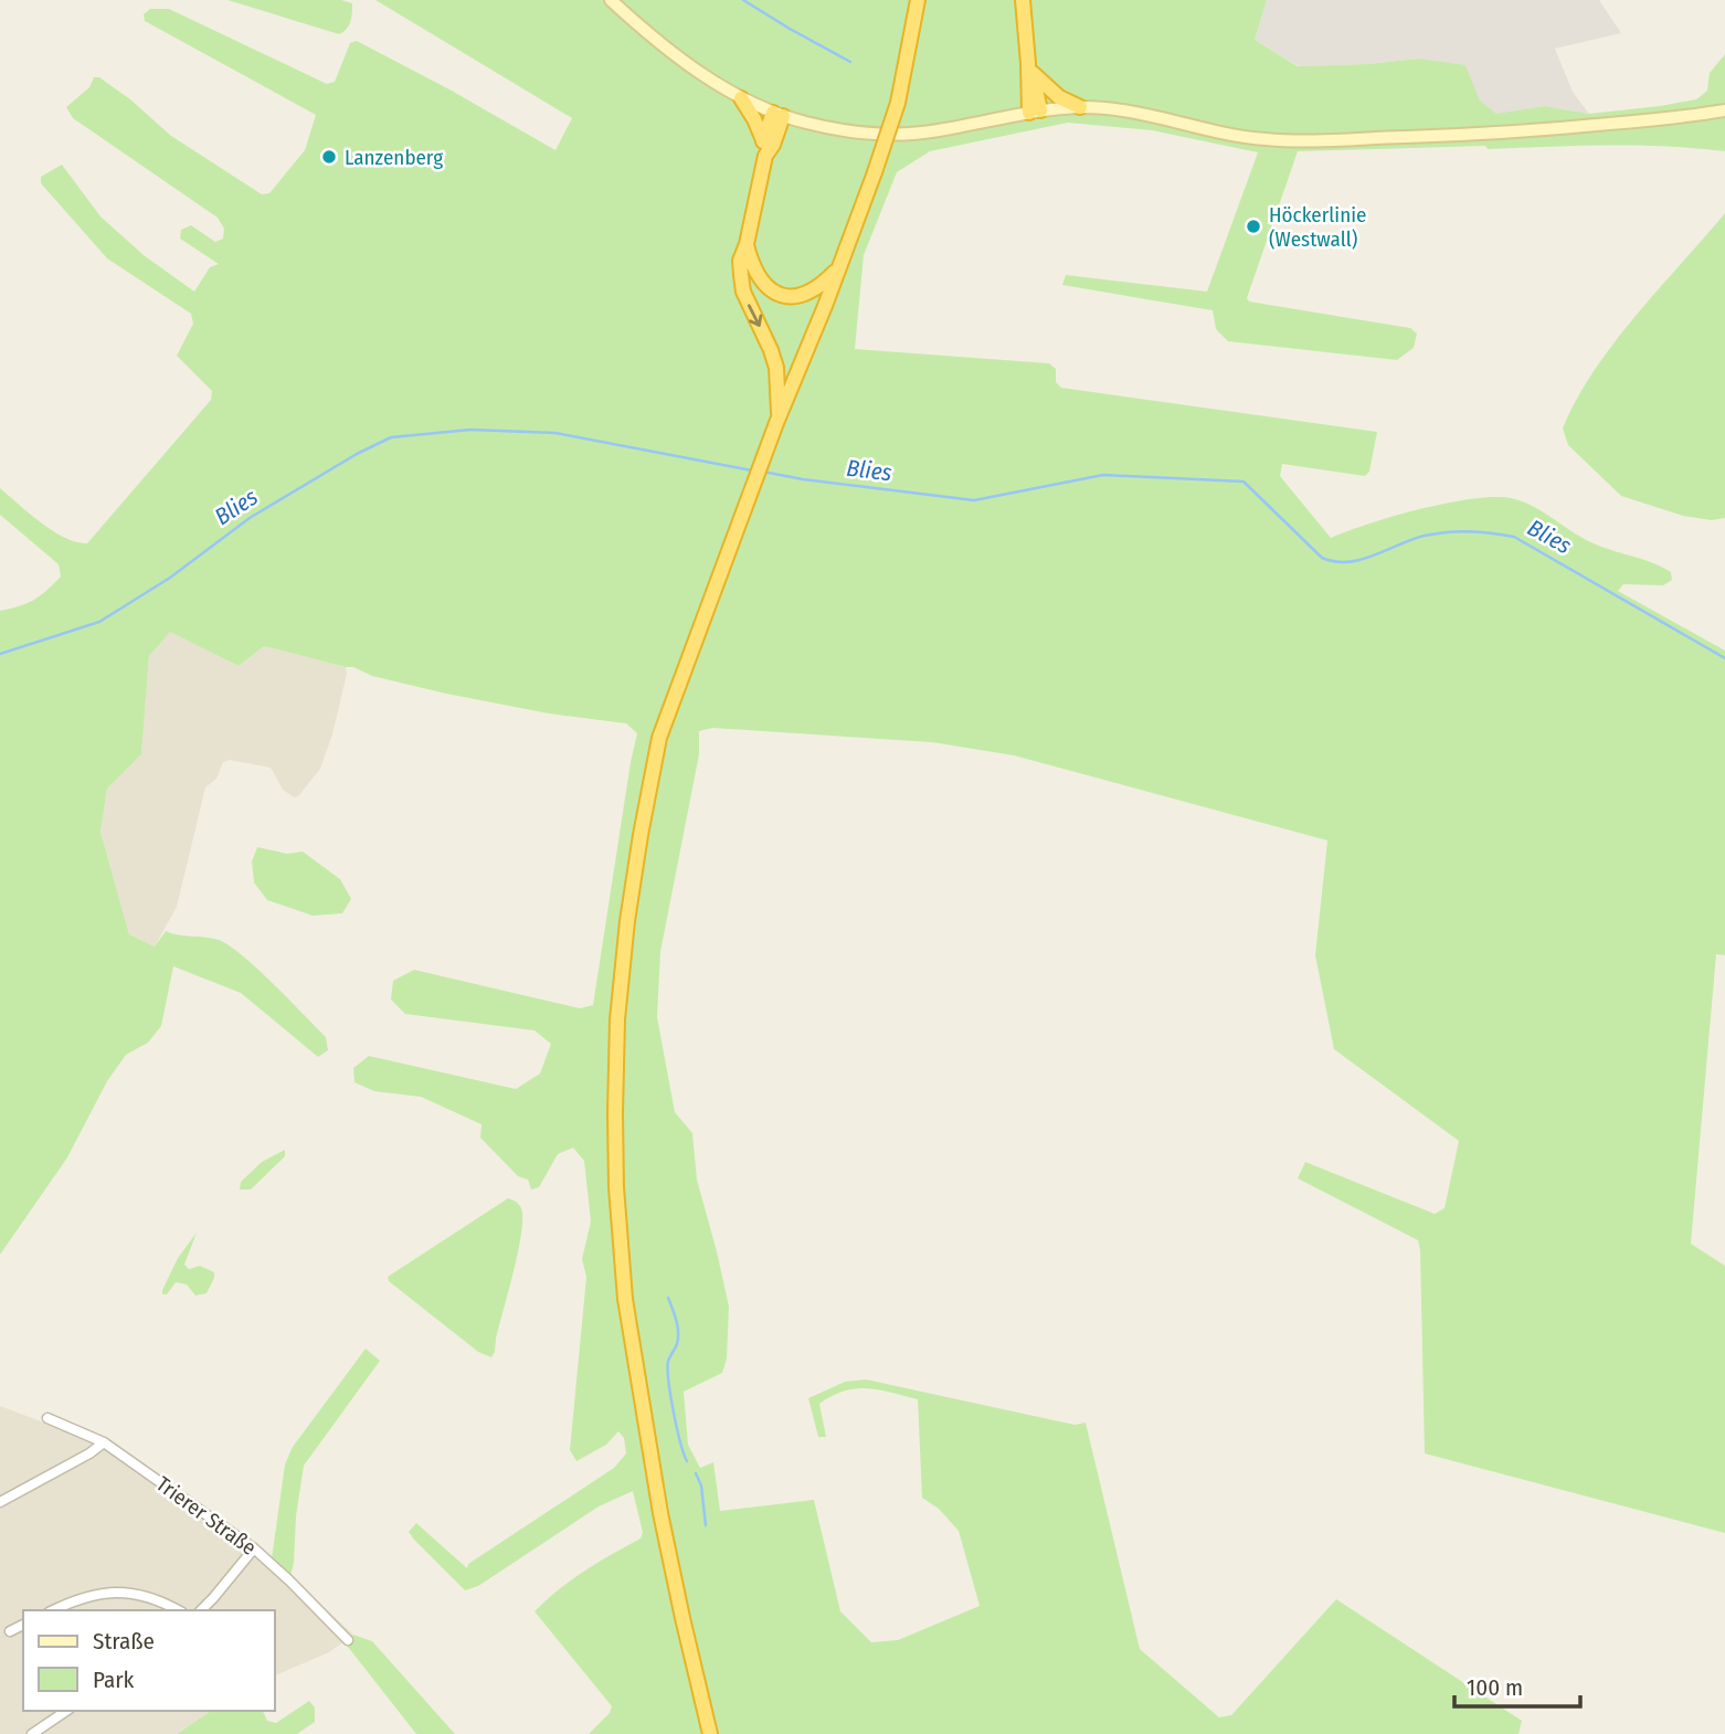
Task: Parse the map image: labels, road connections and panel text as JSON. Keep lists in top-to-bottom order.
{
  "streets": {
    "street": ["Trierer Straße"]
  },
  "water": ["Blies"],
  "places": ["Lanzenberg", "Höckerlinie (Westwall)"],
  "legend": ["Straße", "Park"],
  "scale_bar": "100 m"
}
